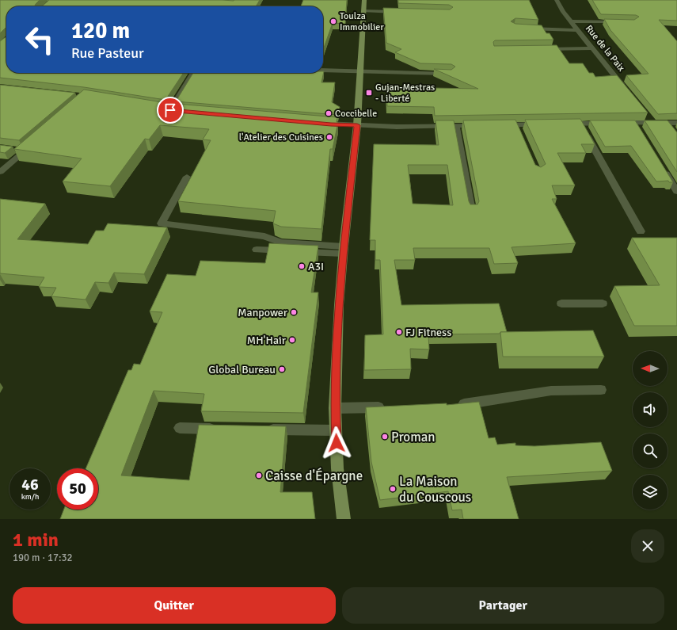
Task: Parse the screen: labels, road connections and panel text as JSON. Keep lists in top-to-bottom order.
{
  "streets": {
    "street": ["Rue de la Paix"]
  },
  "places": {
    "other": [
      "Toulza Immobilier",
      "Coccibelle",
      "l'Atelier des Cuisines",
      "A3I",
      "Manpower",
      "FJ Fitness",
      "MH'Hair",
      "Global Bureau",
      "Proman",
      "Caisse d'Épargne",
      "La Maison du Couscous"
    ],
    "transit": ["Gujan-Mestras - Liberté"]
  },
  "north": "left",
  "page": {
    "turn": ["120 m", "Rue Pasteur"],
    "speed": "46 km/h",
    "limit": "50",
    "heading": ["1 min", "190 m · 17:32"],
    "buttons": ["Quitter", "Partager"]
  }
}
